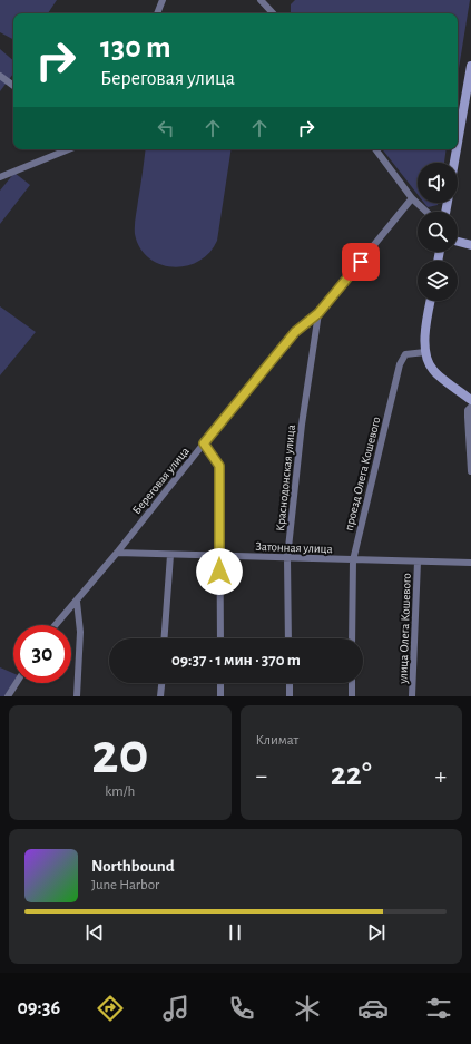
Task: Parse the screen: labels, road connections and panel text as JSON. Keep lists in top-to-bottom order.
{
  "streets": {
    "street": [
      "проезд Олега Кошевого",
      "Краснодонская улица",
      "Береговая улица",
      "Затонная улица",
      "улица Олега Кошевого"
    ]
  },
  "crossings": [
    ["проезд Олега Кошевого", "Затонная улица"],
    ["Краснодонская улица", "Береговая улица"],
    ["Краснодонская улица", "Затонная улица"],
    ["Береговая улица", "Затонная улица"],
    ["Затонная улица", "улица Олега Кошевого"]
  ],
  "page": {
    "turn": ["130 m", "Береговая улица"],
    "limit": "30",
    "trip": "09:37 · 1 мин · 370 m",
    "tile": [
      ["20", "km/h"],
      "Климат"
    ],
    "heat": ["−", "22°", "+"],
    "song": ["Northbound", "June Harbor"],
    "tabs": "09:36"
  }
}
